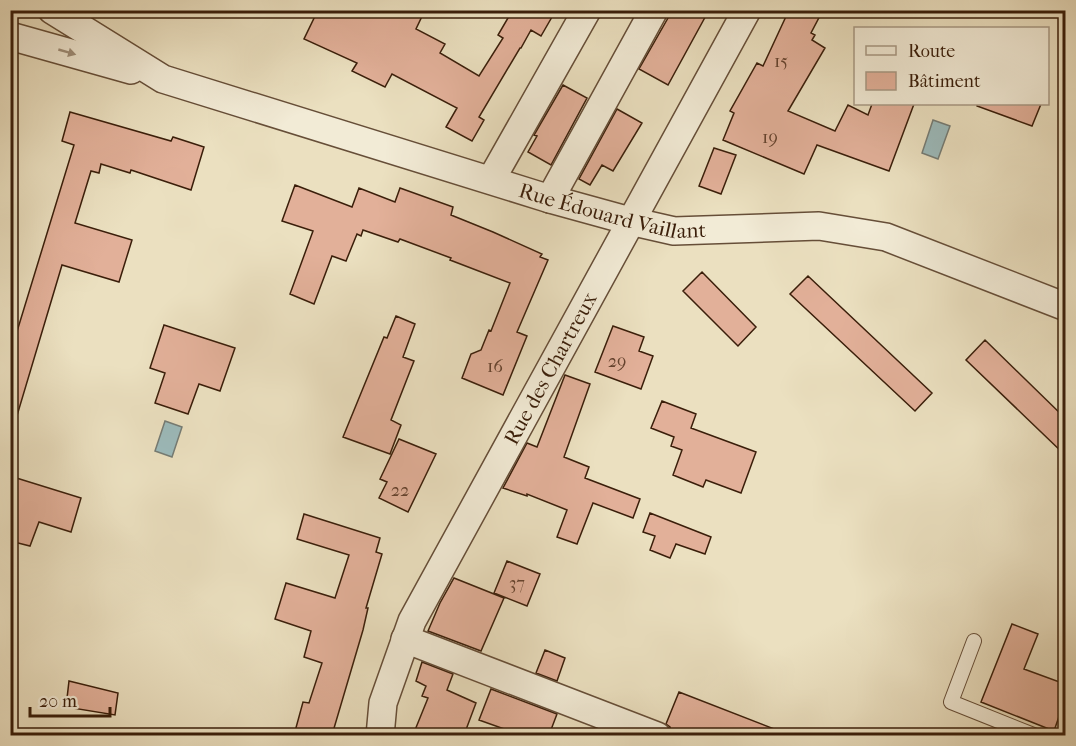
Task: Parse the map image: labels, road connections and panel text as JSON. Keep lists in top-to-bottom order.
{
  "streets": {
    "street": ["Rue Édouard Vaillant", "Rue des Chartreux"]
  },
  "crossings": [
    ["Rue Édouard Vaillant", "Rue des Chartreux"]
  ],
  "house_numbers": [
    "15",
    "19",
    "29",
    "16",
    "22",
    "37"
  ],
  "legend": ["Route", "Bâtiment"],
  "scale_bar": "20 m"
}
